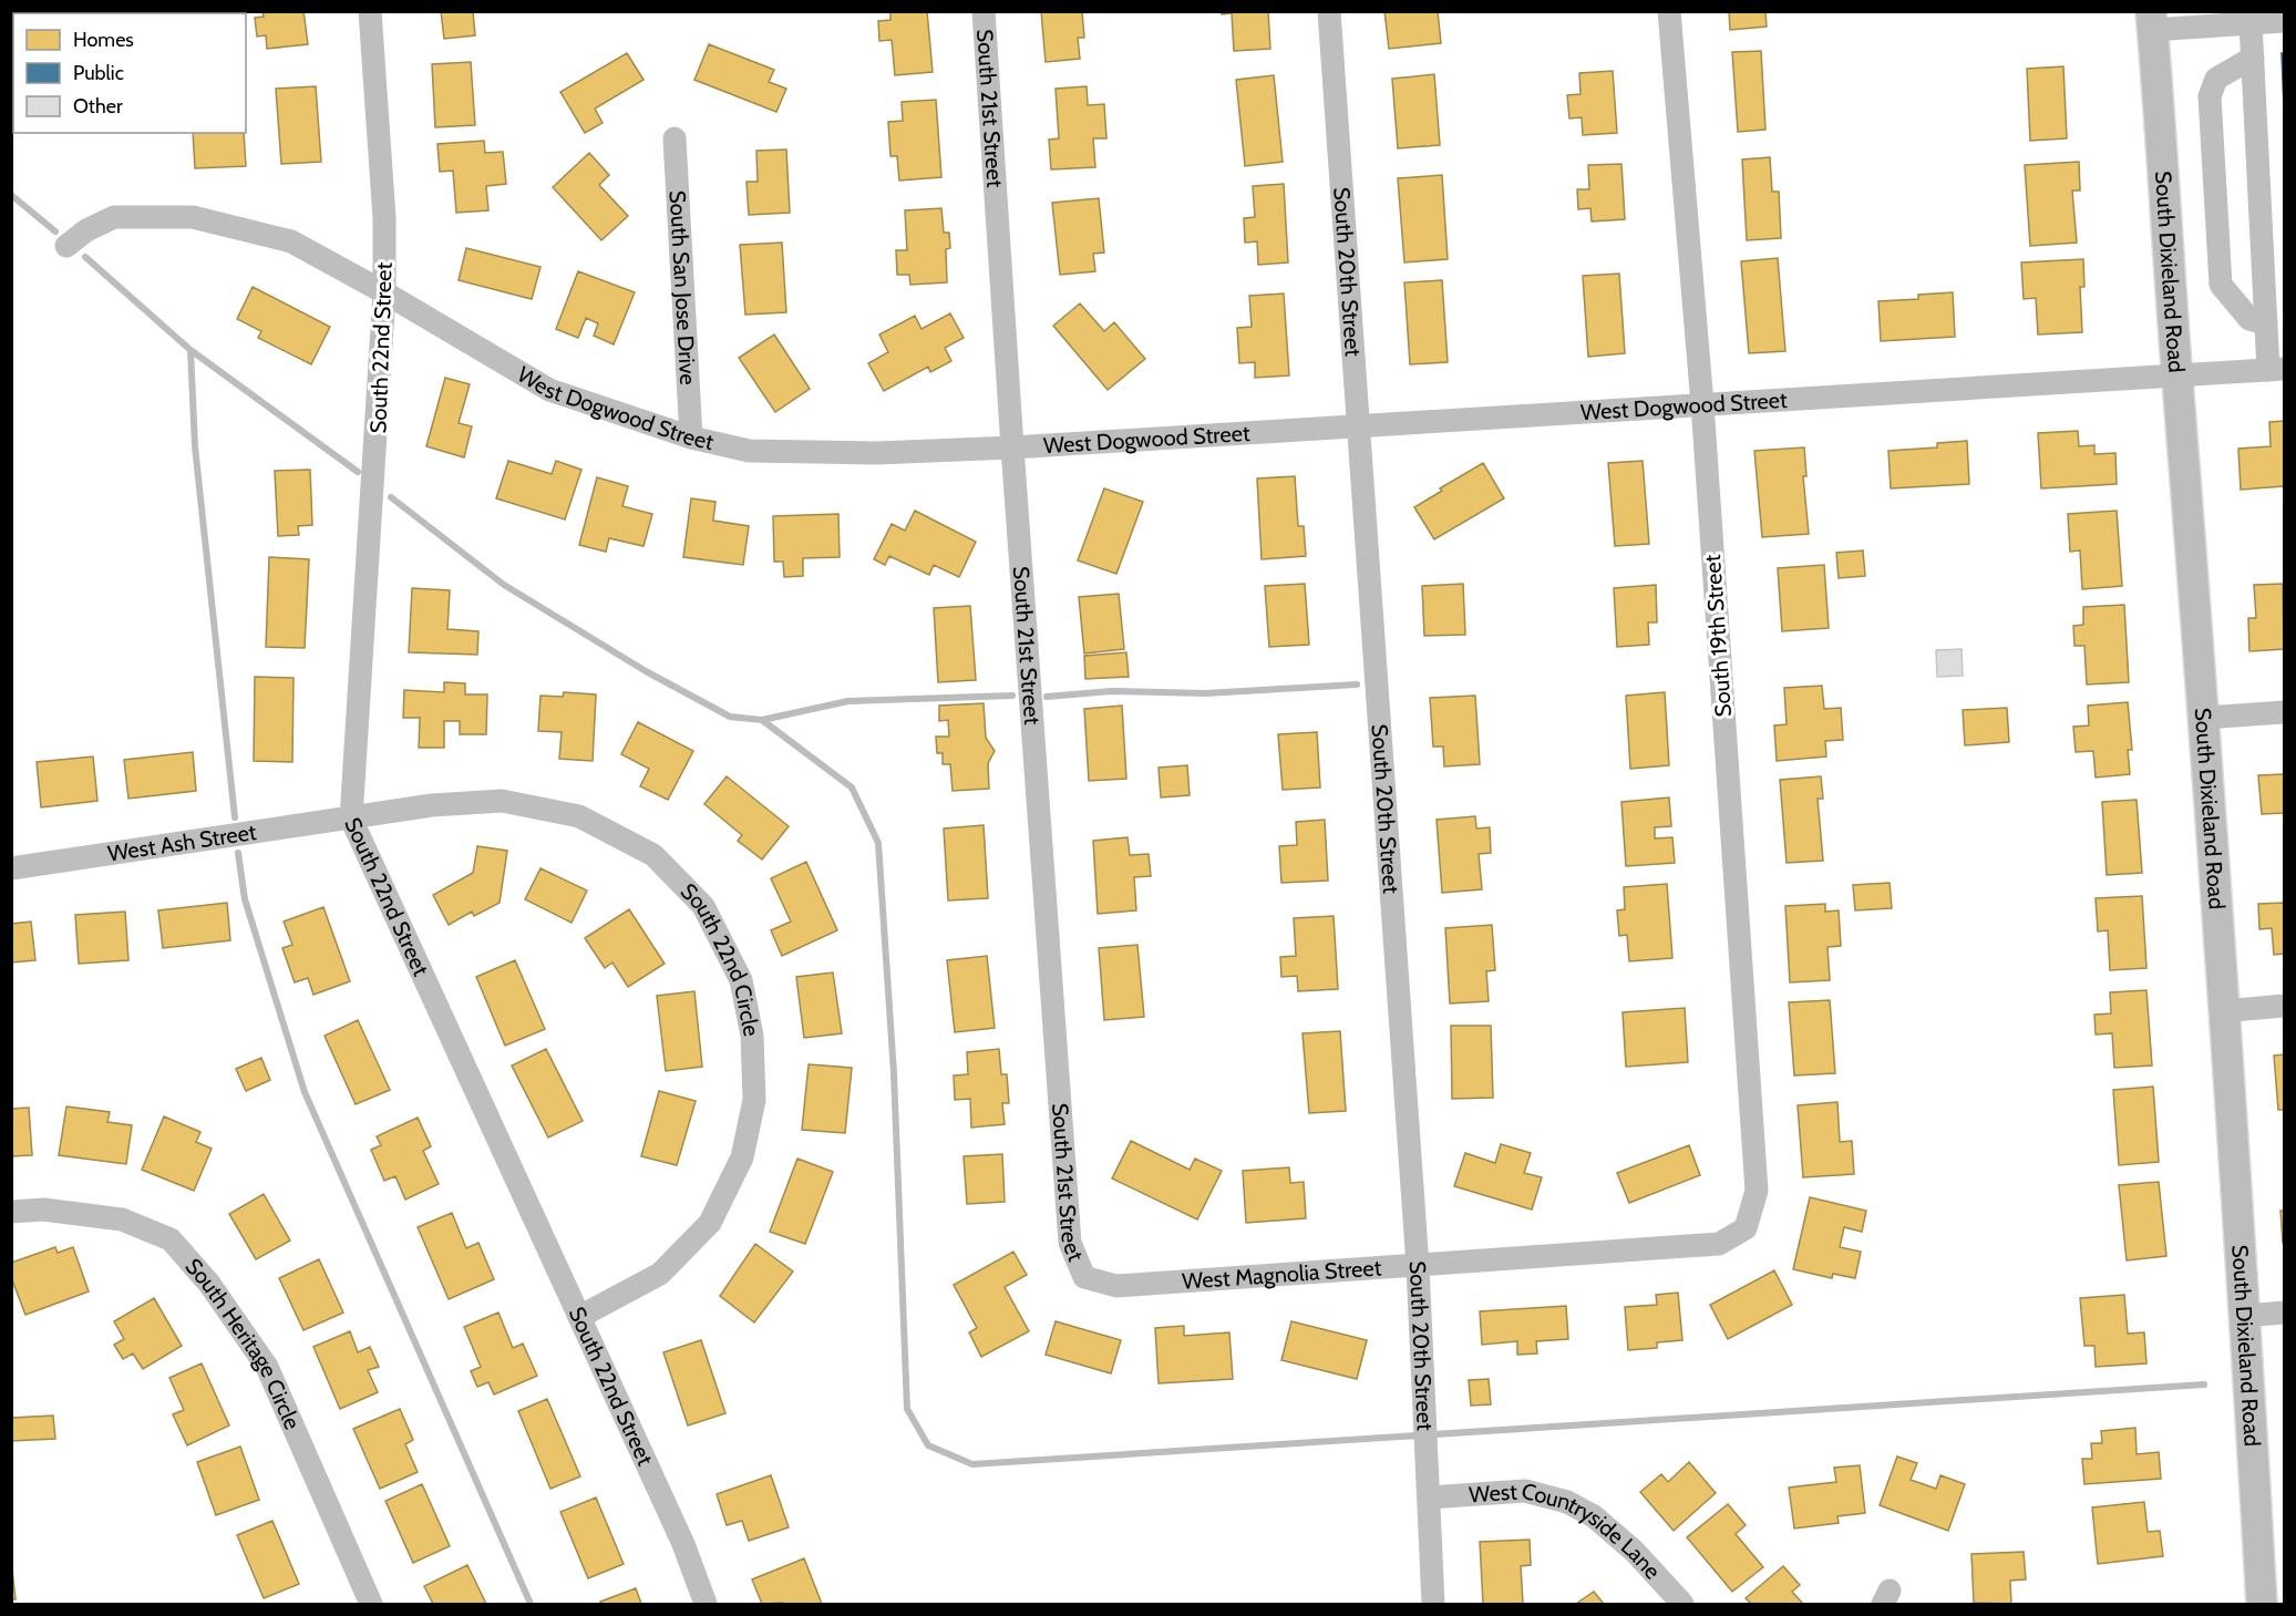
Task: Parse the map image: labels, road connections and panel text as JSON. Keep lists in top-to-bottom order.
{
  "streets": {
    "main road": ["South Dixieland Road"],
    "street": [
      "South 21st Street",
      "South 20th Street",
      "South San Jose Drive",
      "South 22nd Street",
      "West Dogwood Street",
      "South 19th Street",
      "West Ash Street",
      "South 22nd Circle",
      "West Magnolia Street",
      "South Heritage Circle",
      "West Countryside Lane"
    ]
  },
  "crossings": [
    ["South 21st Street", "West Dogwood Street"],
    ["South 21st Street", "West Magnolia Street"],
    ["South 20th Street", "West Dogwood Street"],
    ["South 20th Street", "West Magnolia Street"],
    ["South 20th Street", "West Countryside Lane"],
    ["South Dixieland Road", "West Dogwood Street"],
    ["South San Jose Drive", "West Dogwood Street"],
    ["South 22nd Street", "West Dogwood Street"],
    ["South 22nd Street", "West Ash Street"],
    ["South 22nd Street", "South 22nd Circle"],
    ["West Dogwood Street", "South 19th Street"],
    ["South 19th Street", "West Magnolia Street"],
    ["West Ash Street", "South 22nd Circle"]
  ],
  "legend": ["Homes", "Public", "Other"]
}
